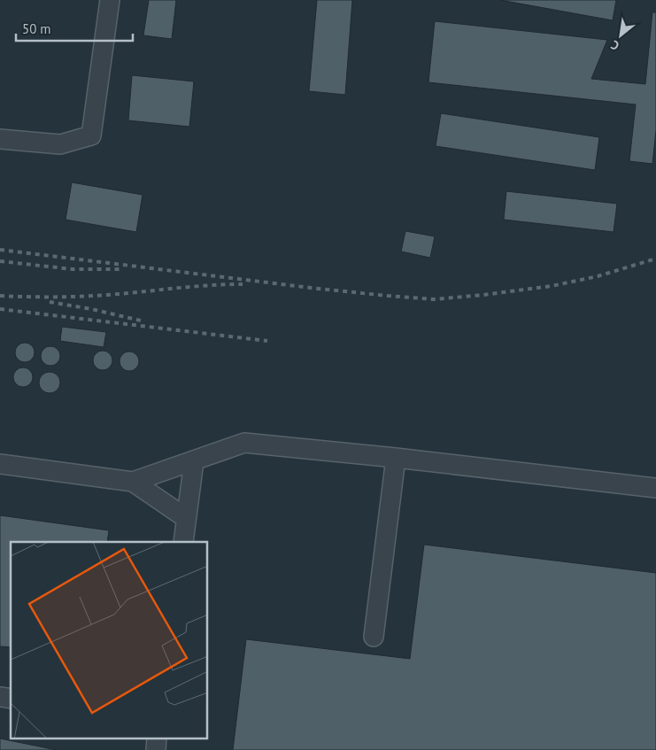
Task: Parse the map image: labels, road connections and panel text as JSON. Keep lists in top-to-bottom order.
{
  "scale_bar": "50 m",
  "north": "bottom left"
}
